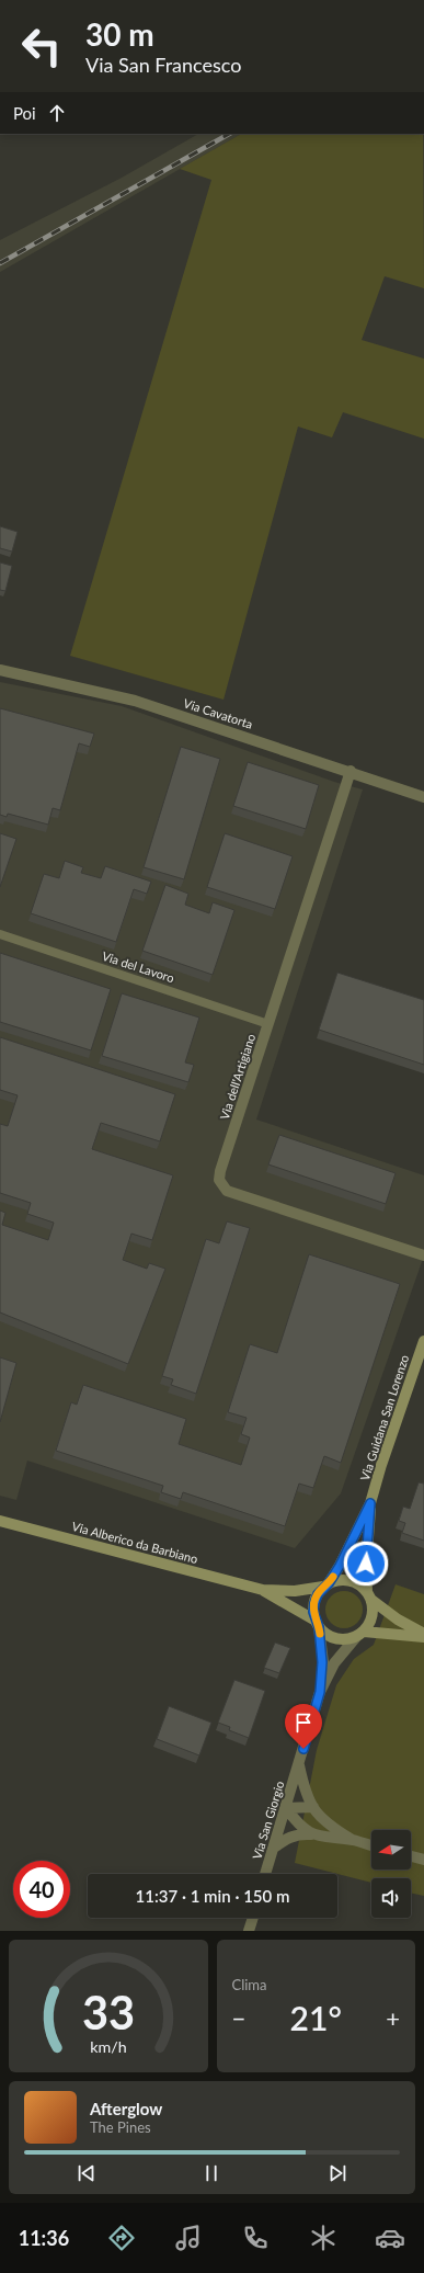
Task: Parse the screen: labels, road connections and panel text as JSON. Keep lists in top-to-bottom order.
{
  "streets": {
    "main road": ["Via Guidana San Lorenzo", "Via Alberico da Barbiano"],
    "street": ["Via Cavatorta", "Via dell'Artigiano", "Via San Giorgio"],
    "lane": ["Via del Lavoro"]
  },
  "crossings": [
    ["Via Cavatorta", "Via dell'Artigiano"],
    ["Via del Lavoro", "Via dell'Artigiano"],
    ["Via Alberico da Barbiano", "Via San Giorgio"]
  ],
  "north": "left",
  "page": {
    "turn": ["30 m", "Via San Francesco"],
    "then": "Poi",
    "limit": "40",
    "trip": "11:37 · 1 min · 150 m",
    "tile": "Clima",
    "heat": ["−", "21°", "+"],
    "song": ["Afterglow", "The Pines"],
    "tabs": "11:36",
    "gauge": ["33", "km/h"]
  }
}
